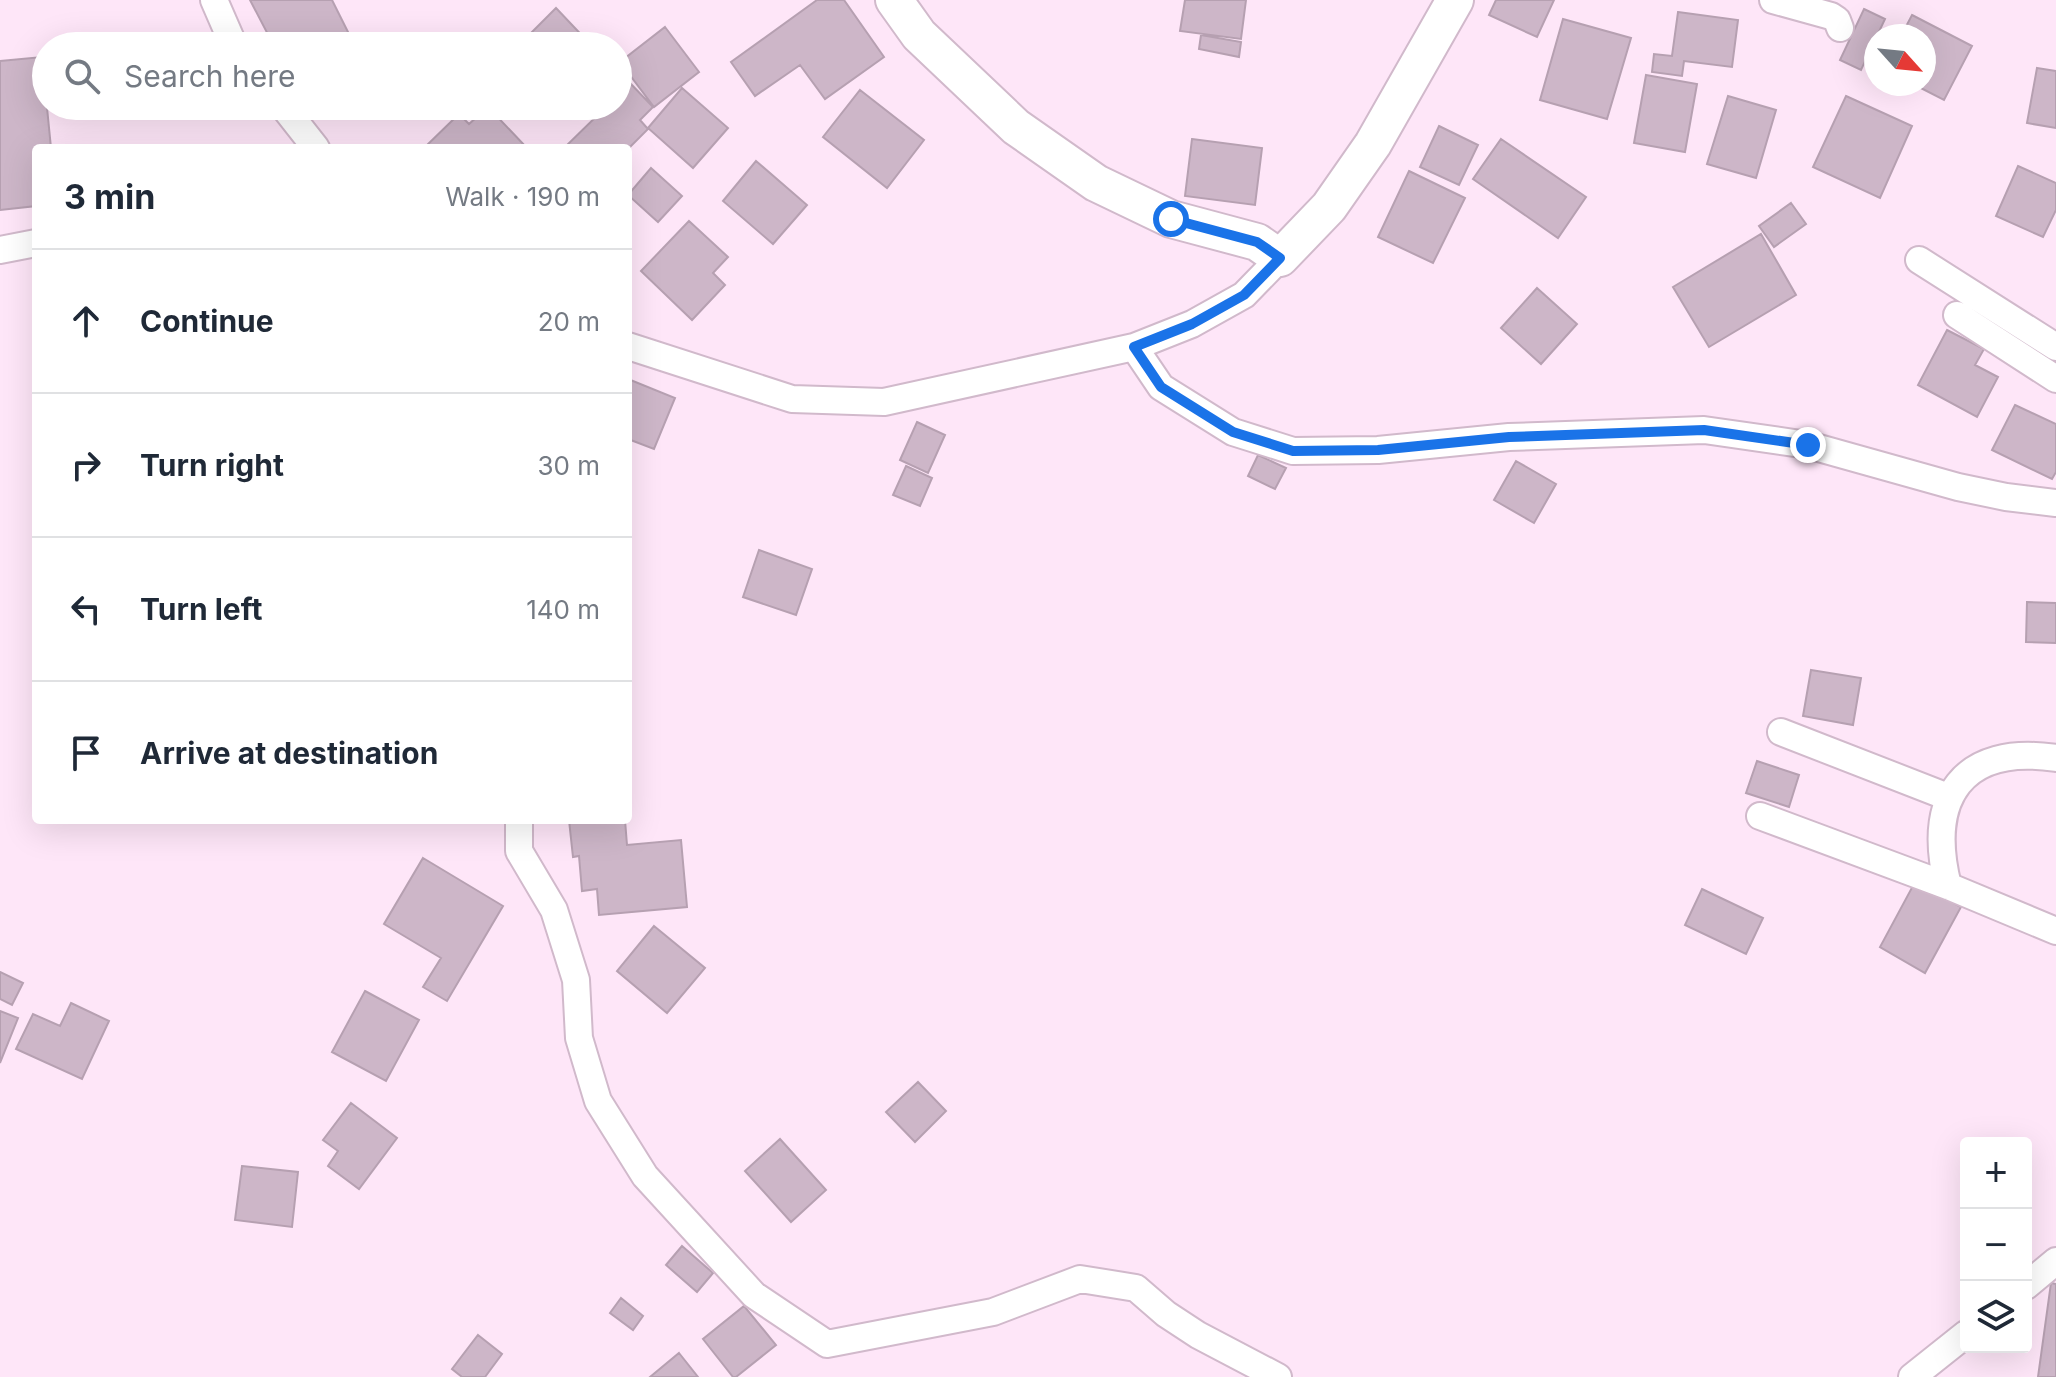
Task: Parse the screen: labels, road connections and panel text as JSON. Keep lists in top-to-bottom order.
{
  "north": "bottom right",
  "page": {
    "search": "Search here",
    "heading": ["3 min", "Walk · 190 m"],
    "list": [
      ["Continue", "20 m"],
      ["Turn right", "30 m"],
      ["Turn left", "140 m"],
      "Arrive at destination"
    ],
    "map_buttons": ["+", "−"]
  }
}
